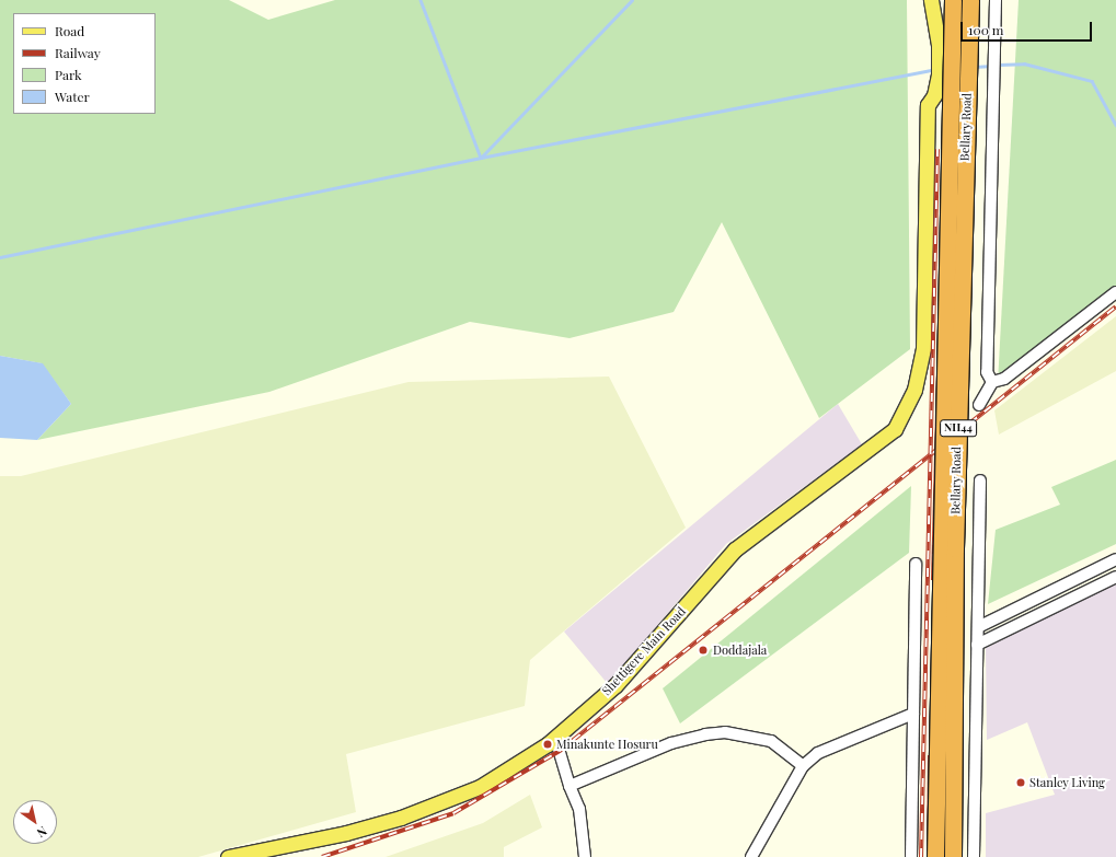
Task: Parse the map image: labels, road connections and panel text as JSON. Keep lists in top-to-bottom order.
{
  "streets": {
    "highway": ["Bellary Road", "NH44"],
    "main road": ["Shettigere Main Road"]
  },
  "places": ["Doddajala", "Minakunte Hosuru", "Stanley Living"],
  "legend": [
    "Road",
    "Railway",
    "Park",
    "Water"
  ],
  "scale_bar": "100 m",
  "north": "bottom right"
}
